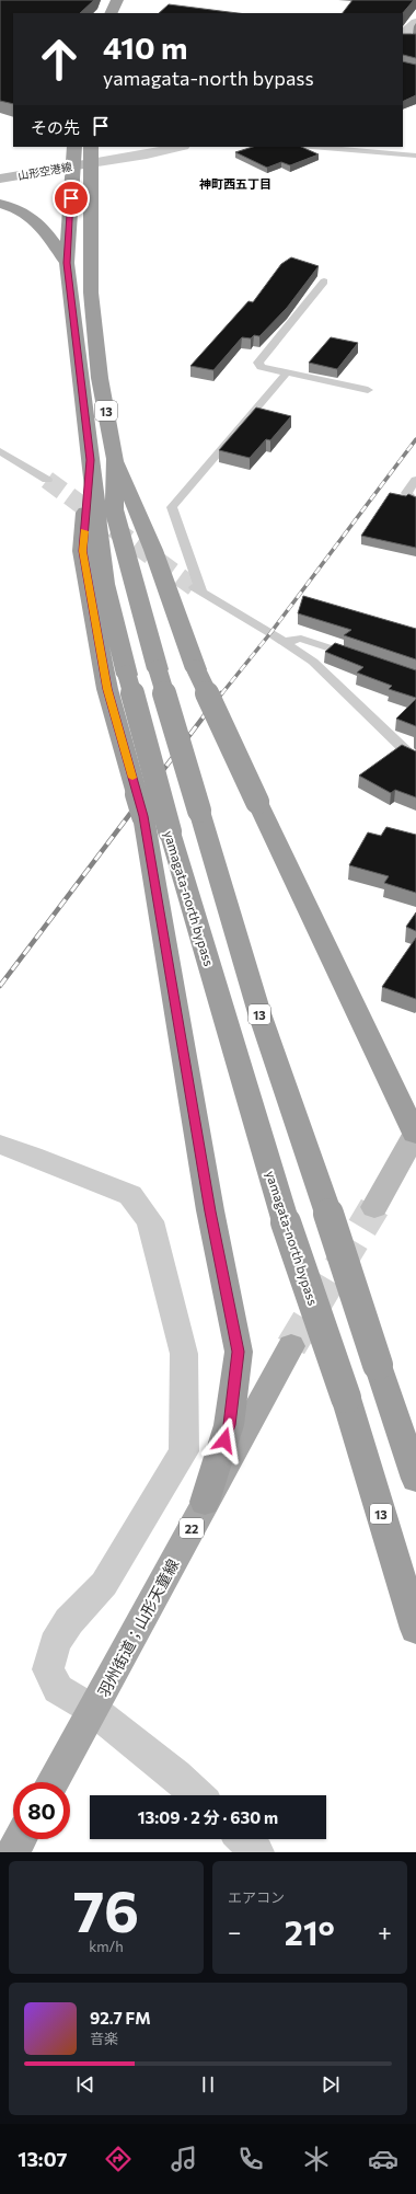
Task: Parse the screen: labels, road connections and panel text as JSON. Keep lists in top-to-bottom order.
{
  "streets": {
    "highway": ["13", "yamagata-north bypass"],
    "main road": ["山形空港線", "22", "羽州街道；山形天童線"]
  },
  "crossings": [
    ["山形空港線", "13"],
    ["山形空港線", "yamagata-north bypass"]
  ],
  "districts": ["神町西五丁目"],
  "page": {
    "turn": ["410 m", "yamagata-north bypass"],
    "then": "その先",
    "limit": "80",
    "trip": "13:09 · 2 分 · 630 m",
    "tile": [
      ["76", "km/h"],
      "エアコン"
    ],
    "heat": ["−", "21°", "+"],
    "song": ["92.7 FM", "音楽"],
    "tabs": "13:07"
  }
}
